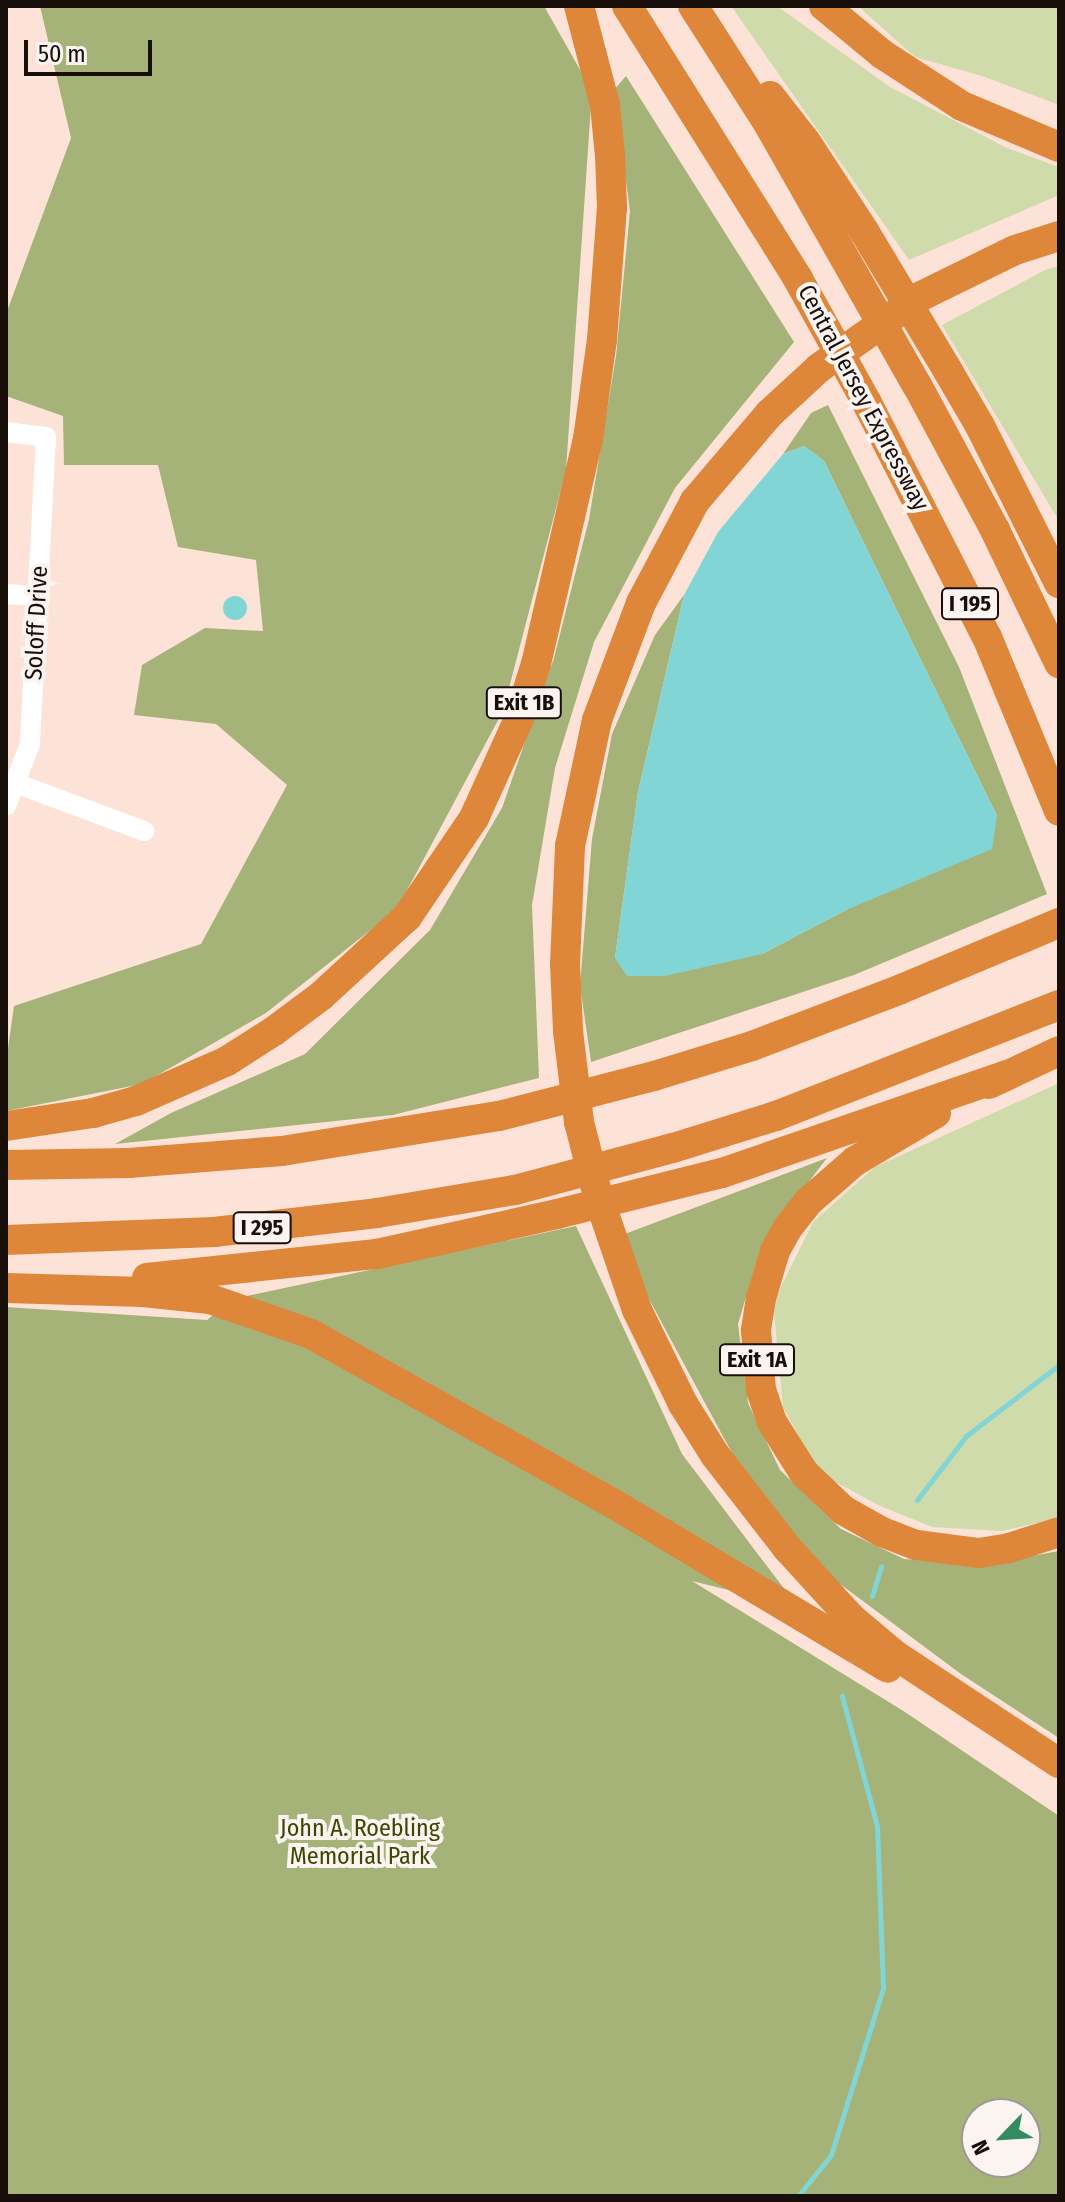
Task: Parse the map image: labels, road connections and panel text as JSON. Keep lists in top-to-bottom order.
{
  "streets": {
    "highway": [
      "Central Jersey Expressway",
      "I 195",
      "Exit 1B",
      "I 295",
      "Exit 1A"
    ],
    "street": ["Soloff Drive"]
  },
  "parks": ["John A. Roebling Memorial Park"],
  "scale_bar": "50 m",
  "north": "bottom left"
}
